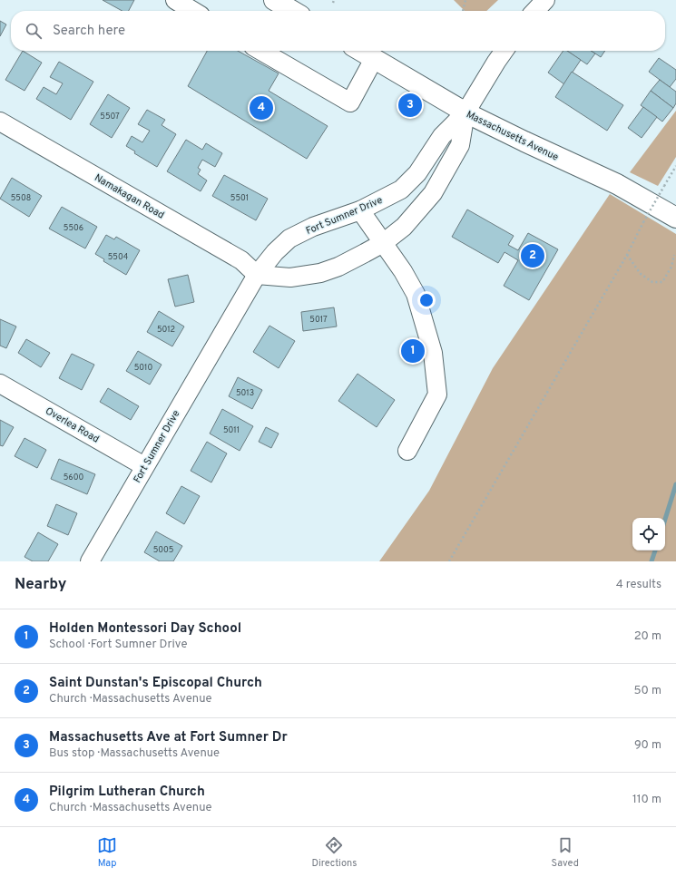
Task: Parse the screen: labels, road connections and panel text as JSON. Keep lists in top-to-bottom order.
{
  "streets": {
    "main road": ["Massachusetts Avenue"],
    "street": ["Namakagan Road", "Fort Sumner Drive", "Overlea Road"]
  },
  "crossings": [
    ["Massachusetts Avenue", "Fort Sumner Drive"],
    ["Namakagan Road", "Fort Sumner Drive"],
    ["Fort Sumner Drive", "Overlea Road"]
  ],
  "house_numbers": [
    "5507",
    "5508",
    "5501",
    "5506",
    "5504",
    "5017",
    "5012",
    "5010",
    "5013",
    "5011",
    "5600",
    "5005"
  ],
  "page": {
    "search": "Search here",
    "pins": [
      "3",
      "4",
      "2",
      "1"
    ],
    "heading": ["Nearby", "4 results"],
    "list": [
      {
        "mark": "1",
        "name": "Holden Montessori Day School",
        "note": "School · Fort Sumner Drive",
        "value": "20 m"
      },
      {
        "mark": "2",
        "name": "Saint Dunstan's Episcopal Church",
        "note": "Church · Massachusetts Avenue",
        "value": "50 m"
      },
      {
        "mark": "3",
        "name": "Massachusetts Ave at Fort Sumner Dr",
        "note": "Bus stop · Massachusetts Avenue",
        "value": "90 m"
      },
      {
        "mark": "4",
        "name": "Pilgrim Lutheran Church",
        "note": "Church · Massachusetts Avenue",
        "value": "110 m"
      }
    ],
    "nav": ["Map", "Directions", "Saved"]
  }
}
